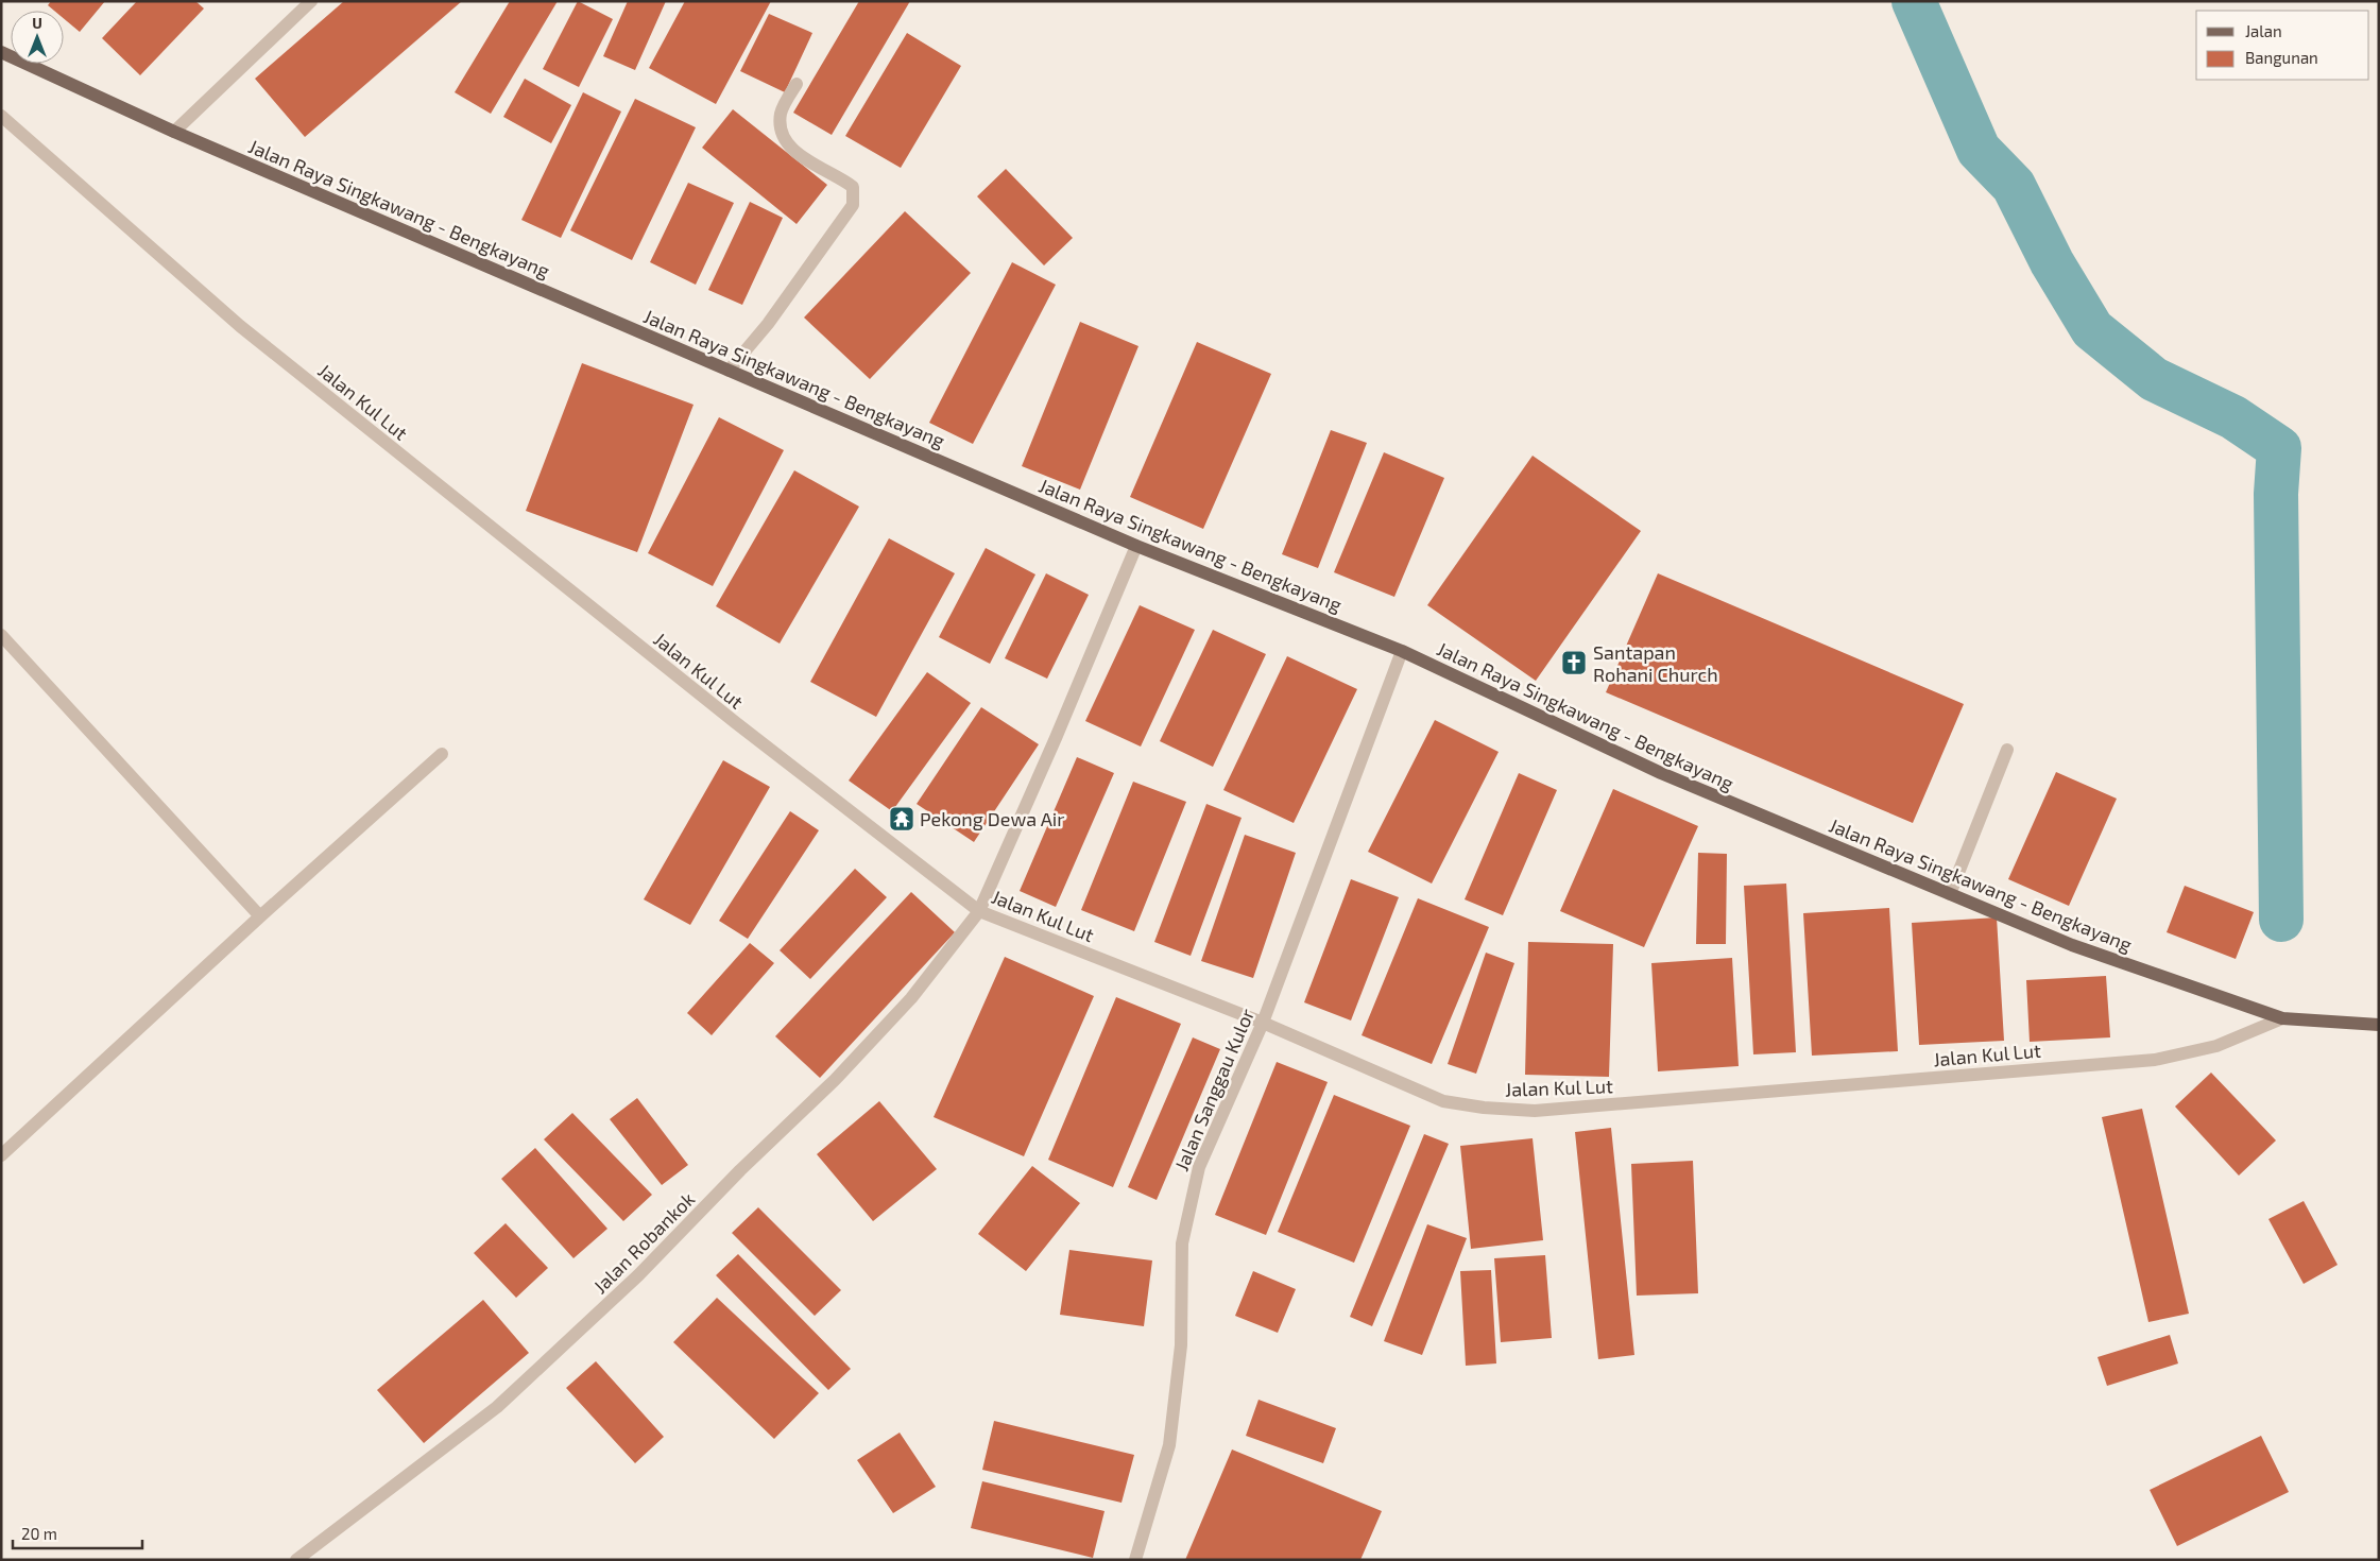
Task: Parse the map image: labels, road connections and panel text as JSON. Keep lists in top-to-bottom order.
{
  "streets": {
    "main road": ["Jalan Raya Singkawang - Bengkayang"],
    "street": ["Jalan Kul Lut", "Jalan Sanggau Kulor", "Jalan Robankok"]
  },
  "crossings": [
    ["Jalan Raya Singkawang - Bengkayang", "Jalan Kul Lut"],
    ["Jalan Raya Singkawang - Bengkayang", "Jalan Sanggau Kulor"],
    ["Jalan Raya Singkawang - Bengkayang", "Jalan Robankok"],
    ["Jalan Kul Lut", "Jalan Sanggau Kulor"],
    ["Jalan Kul Lut", "Jalan Robankok"]
  ],
  "places": {
    "church": ["Santapan Rohani Church"],
    "temple": ["Pekong Dewa Air"]
  },
  "legend": ["Jalan", "Bangunan"],
  "scale_bar": "20 m",
  "north": "top"
}
